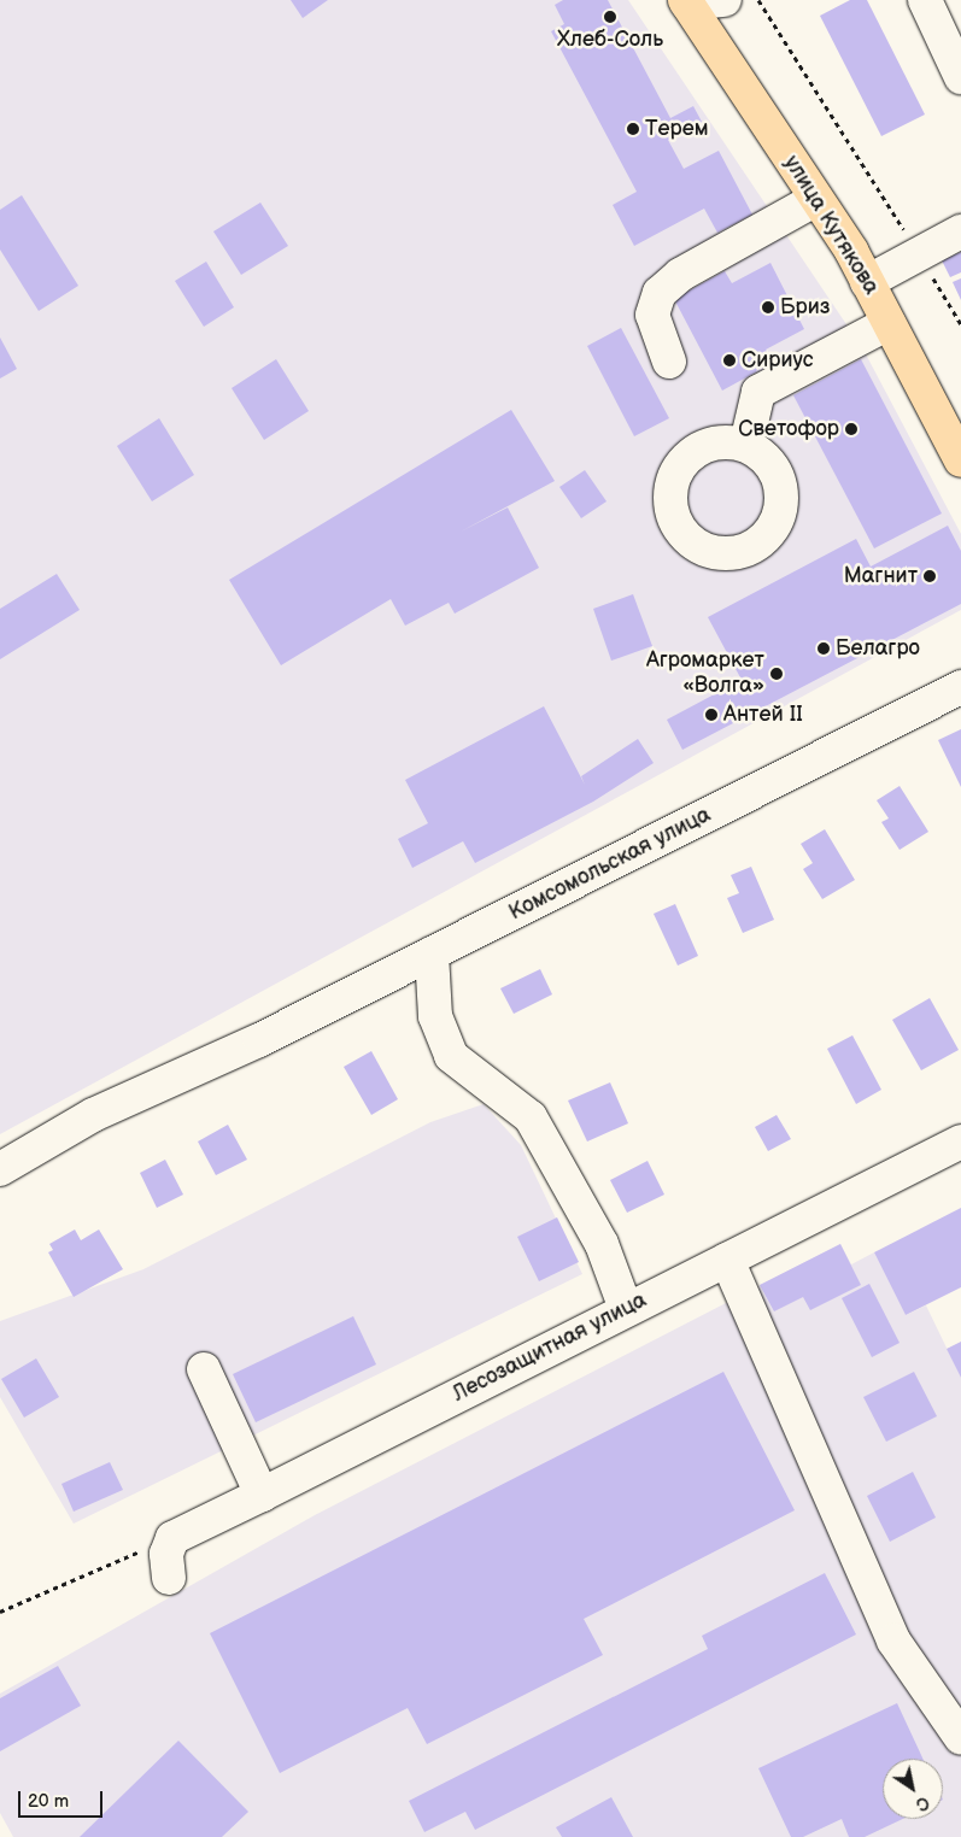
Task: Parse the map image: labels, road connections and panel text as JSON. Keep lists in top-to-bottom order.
{
  "streets": {
    "main road": ["улица Кутякова"],
    "street": ["Комсомольская улица", "Лесозащитная улица"]
  },
  "places": [
    "Хлеб-Соль",
    "Терем",
    "Бриз",
    "Сириус",
    "Светофор",
    "Магнит",
    "Белагро",
    "Агромаркет «Волга»",
    "Антей II"
  ],
  "scale_bar": "20 m",
  "north": "bottom right"
}
